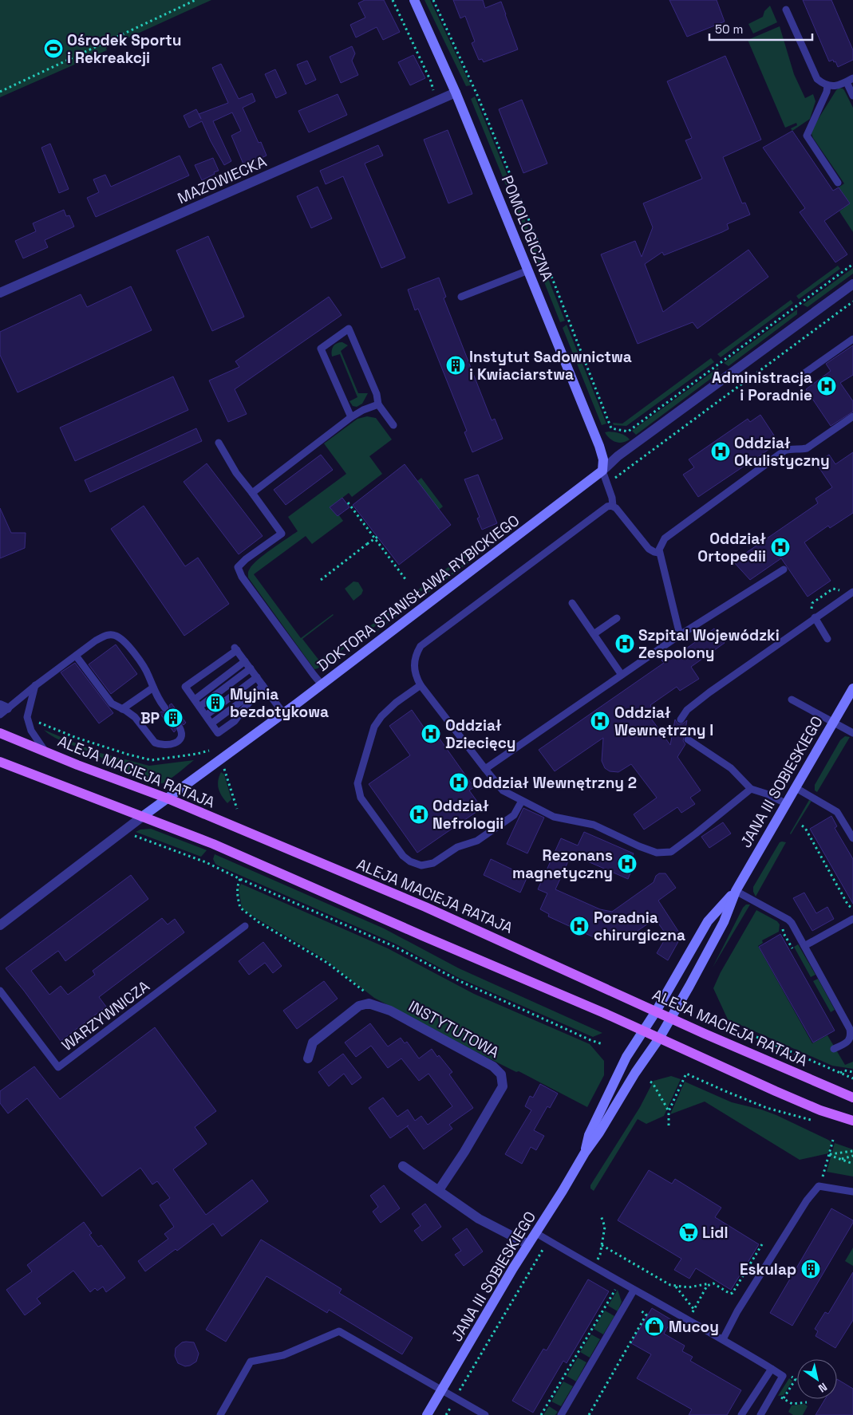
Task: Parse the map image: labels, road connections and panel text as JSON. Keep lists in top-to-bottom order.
{
  "streets": {
    "main road": ["ALEJA MACIEJA RATAJA"],
    "street": [
      "MAZOWIECKA",
      "POMOLOGICZNA",
      "DOKTORA STANISŁAWA RYBICKIEGO",
      "JANA III SOBIESKIEGO",
      "INSTYTUTOWA"
    ],
    "lane": ["WARZYWNICZA"]
  },
  "crossings": [
    ["MAZOWIECKA", "POMOLOGICZNA"],
    ["POMOLOGICZNA", "DOKTORA STANISŁAWA RYBICKIEGO"],
    ["DOKTORA STANISŁAWA RYBICKIEGO", "ALEJA MACIEJA RATAJA"],
    ["ALEJA MACIEJA RATAJA", "JANA III SOBIESKIEGO"]
  ],
  "places": {
    "sports": ["Ośrodek Sportu i Rekreakcji"],
    "building": [
      "Instytut Sadownictwa i Kwiaciarstwa",
      "Myjnia bezdotykowa",
      "BP",
      "Eskulap"
    ],
    "hospital": [
      "Administracja i Poradnie",
      "Oddział Okulistyczny",
      "Oddział Ortopedii",
      "Szpital Wojewódzki Zespolony",
      "Oddział Wewnętrzny I",
      "Oddział Dziecięcy",
      "Oddział Wewnętrzny 2",
      "Oddział Nefrologii",
      "Rezonans magnetyczny",
      "Poradnia chirurgiczna"
    ],
    "supermarket": ["Lidl"],
    "shop": ["Mucoy"]
  },
  "scale_bar": "50 m",
  "north": "bottom right"
}
